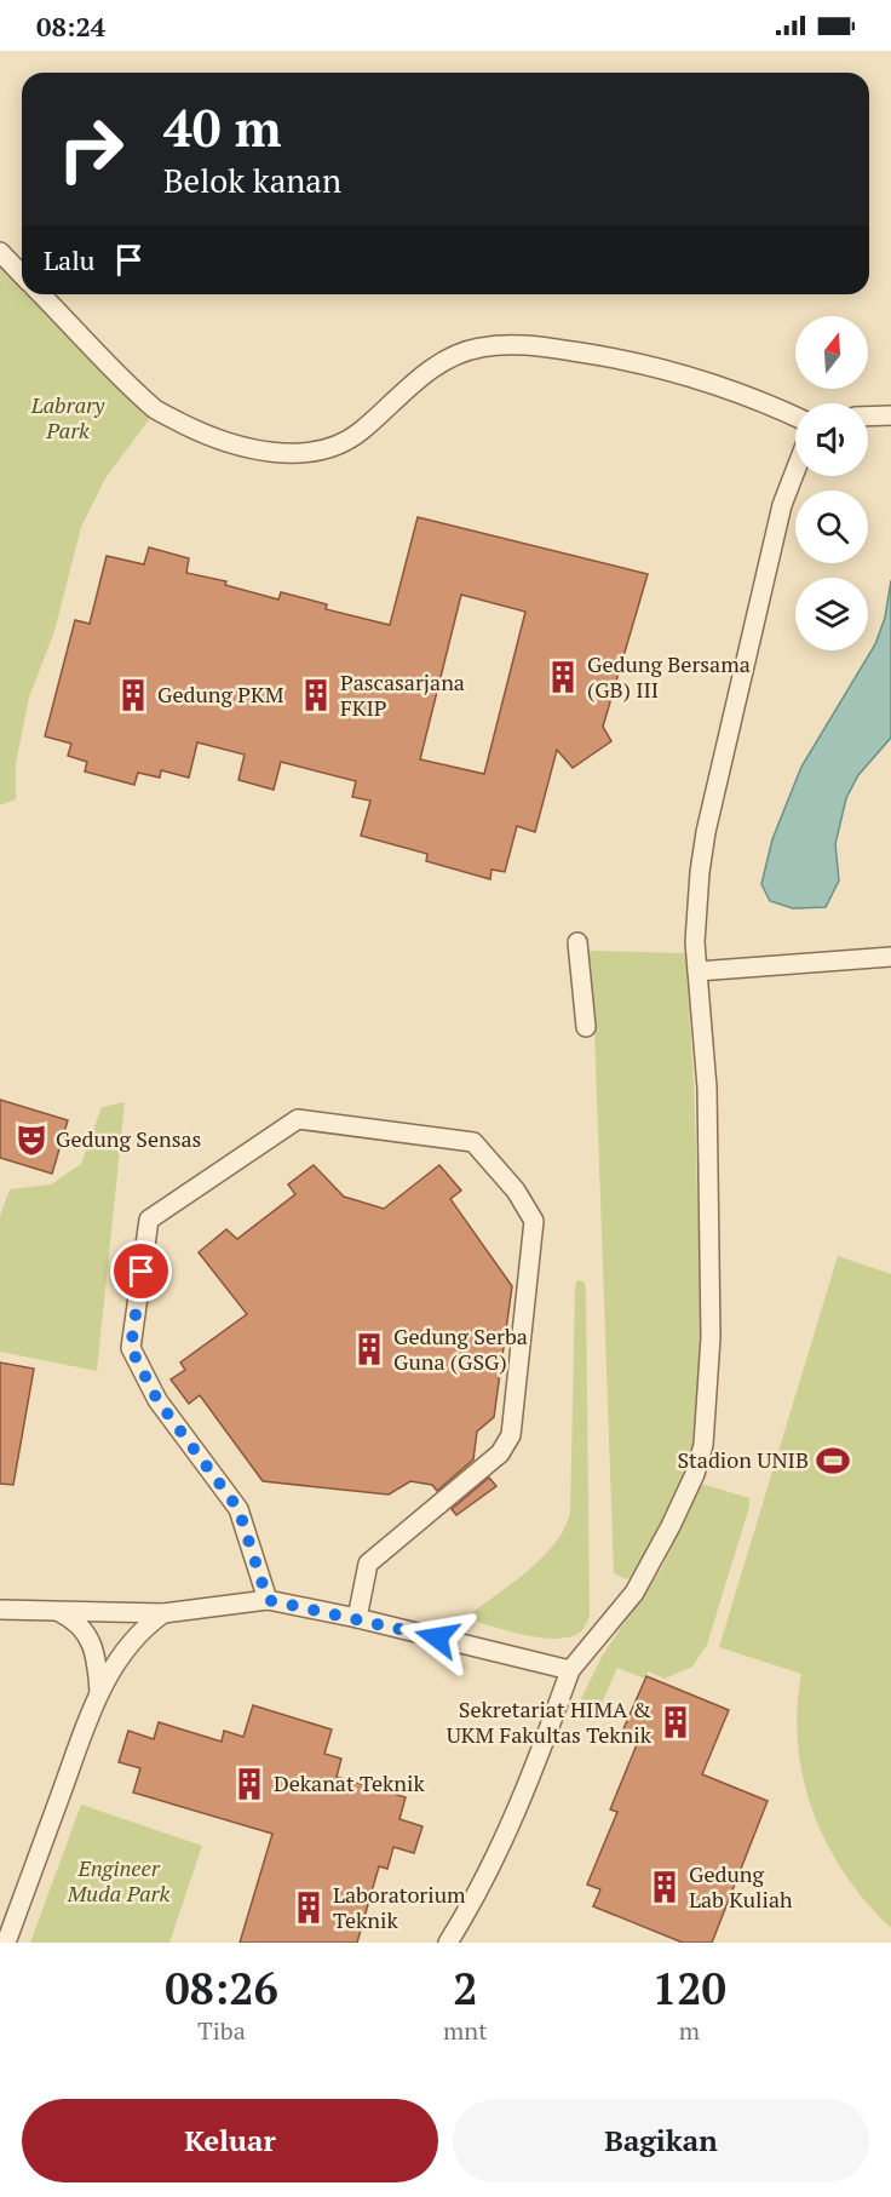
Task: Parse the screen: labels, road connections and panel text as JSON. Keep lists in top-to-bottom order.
{
  "parks": ["Labrary Park", "Engineer Muda Park"],
  "places": {
    "building": [
      "Gedung Bersama (GB) III",
      "Gedung PKM",
      "Pascasarjana FKIP",
      "Gedung Serba Guna (GSG)",
      "Sekretariat HIMA & UKM Fakultas Teknik",
      "Dekanat Teknik",
      "Gedung Lab Kuliah",
      "Laboratorium Teknik"
    ],
    "theatre": ["Gedung Sensas"],
    "sports": ["Stadion UNIB"]
  },
  "north": "top",
  "page": {
    "status": "08:24",
    "turn": ["40 m", "Belok kanan"],
    "then": "Lalu",
    "eta": [
      "08:26",
      "Tiba",
      "2",
      "mnt",
      "120",
      "m"
    ],
    "buttons": ["Keluar", "Bagikan"]
  }
}
